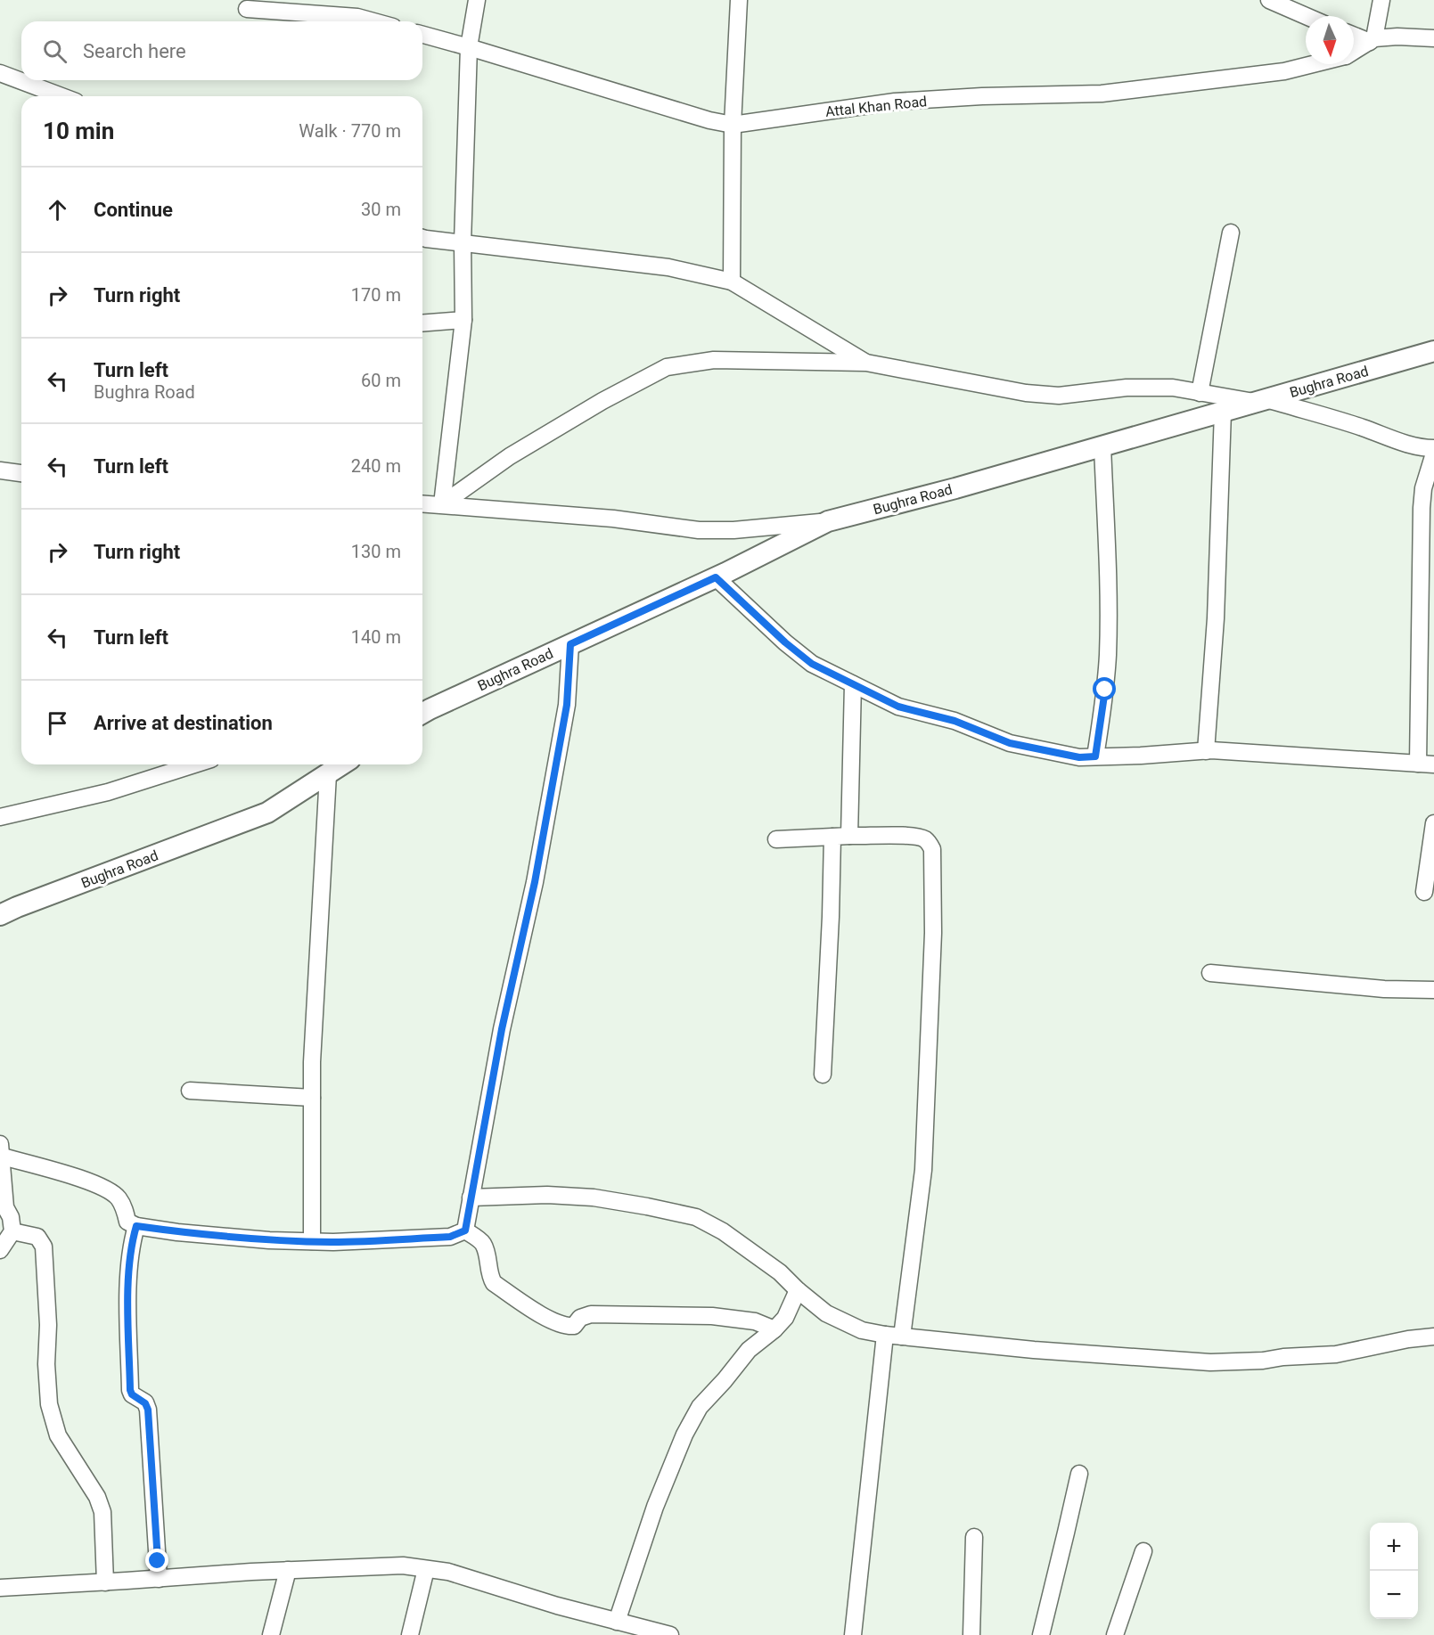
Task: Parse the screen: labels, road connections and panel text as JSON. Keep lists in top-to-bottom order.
{
  "streets": {
    "street": ["Attal Khan Road", "Bughra Road"]
  },
  "north": "bottom",
  "page": {
    "search": "Search here",
    "heading": ["10 min", "Walk · 770 m"],
    "list": [
      ["Continue", "30 m"],
      ["Turn right", "170 m"],
      ["Turn left", "Bughra Road", "60 m"],
      ["Turn left", "240 m"],
      ["Turn right", "130 m"],
      ["Turn left", "140 m"],
      "Arrive at destination"
    ],
    "map_buttons": ["+", "−"]
  }
}
